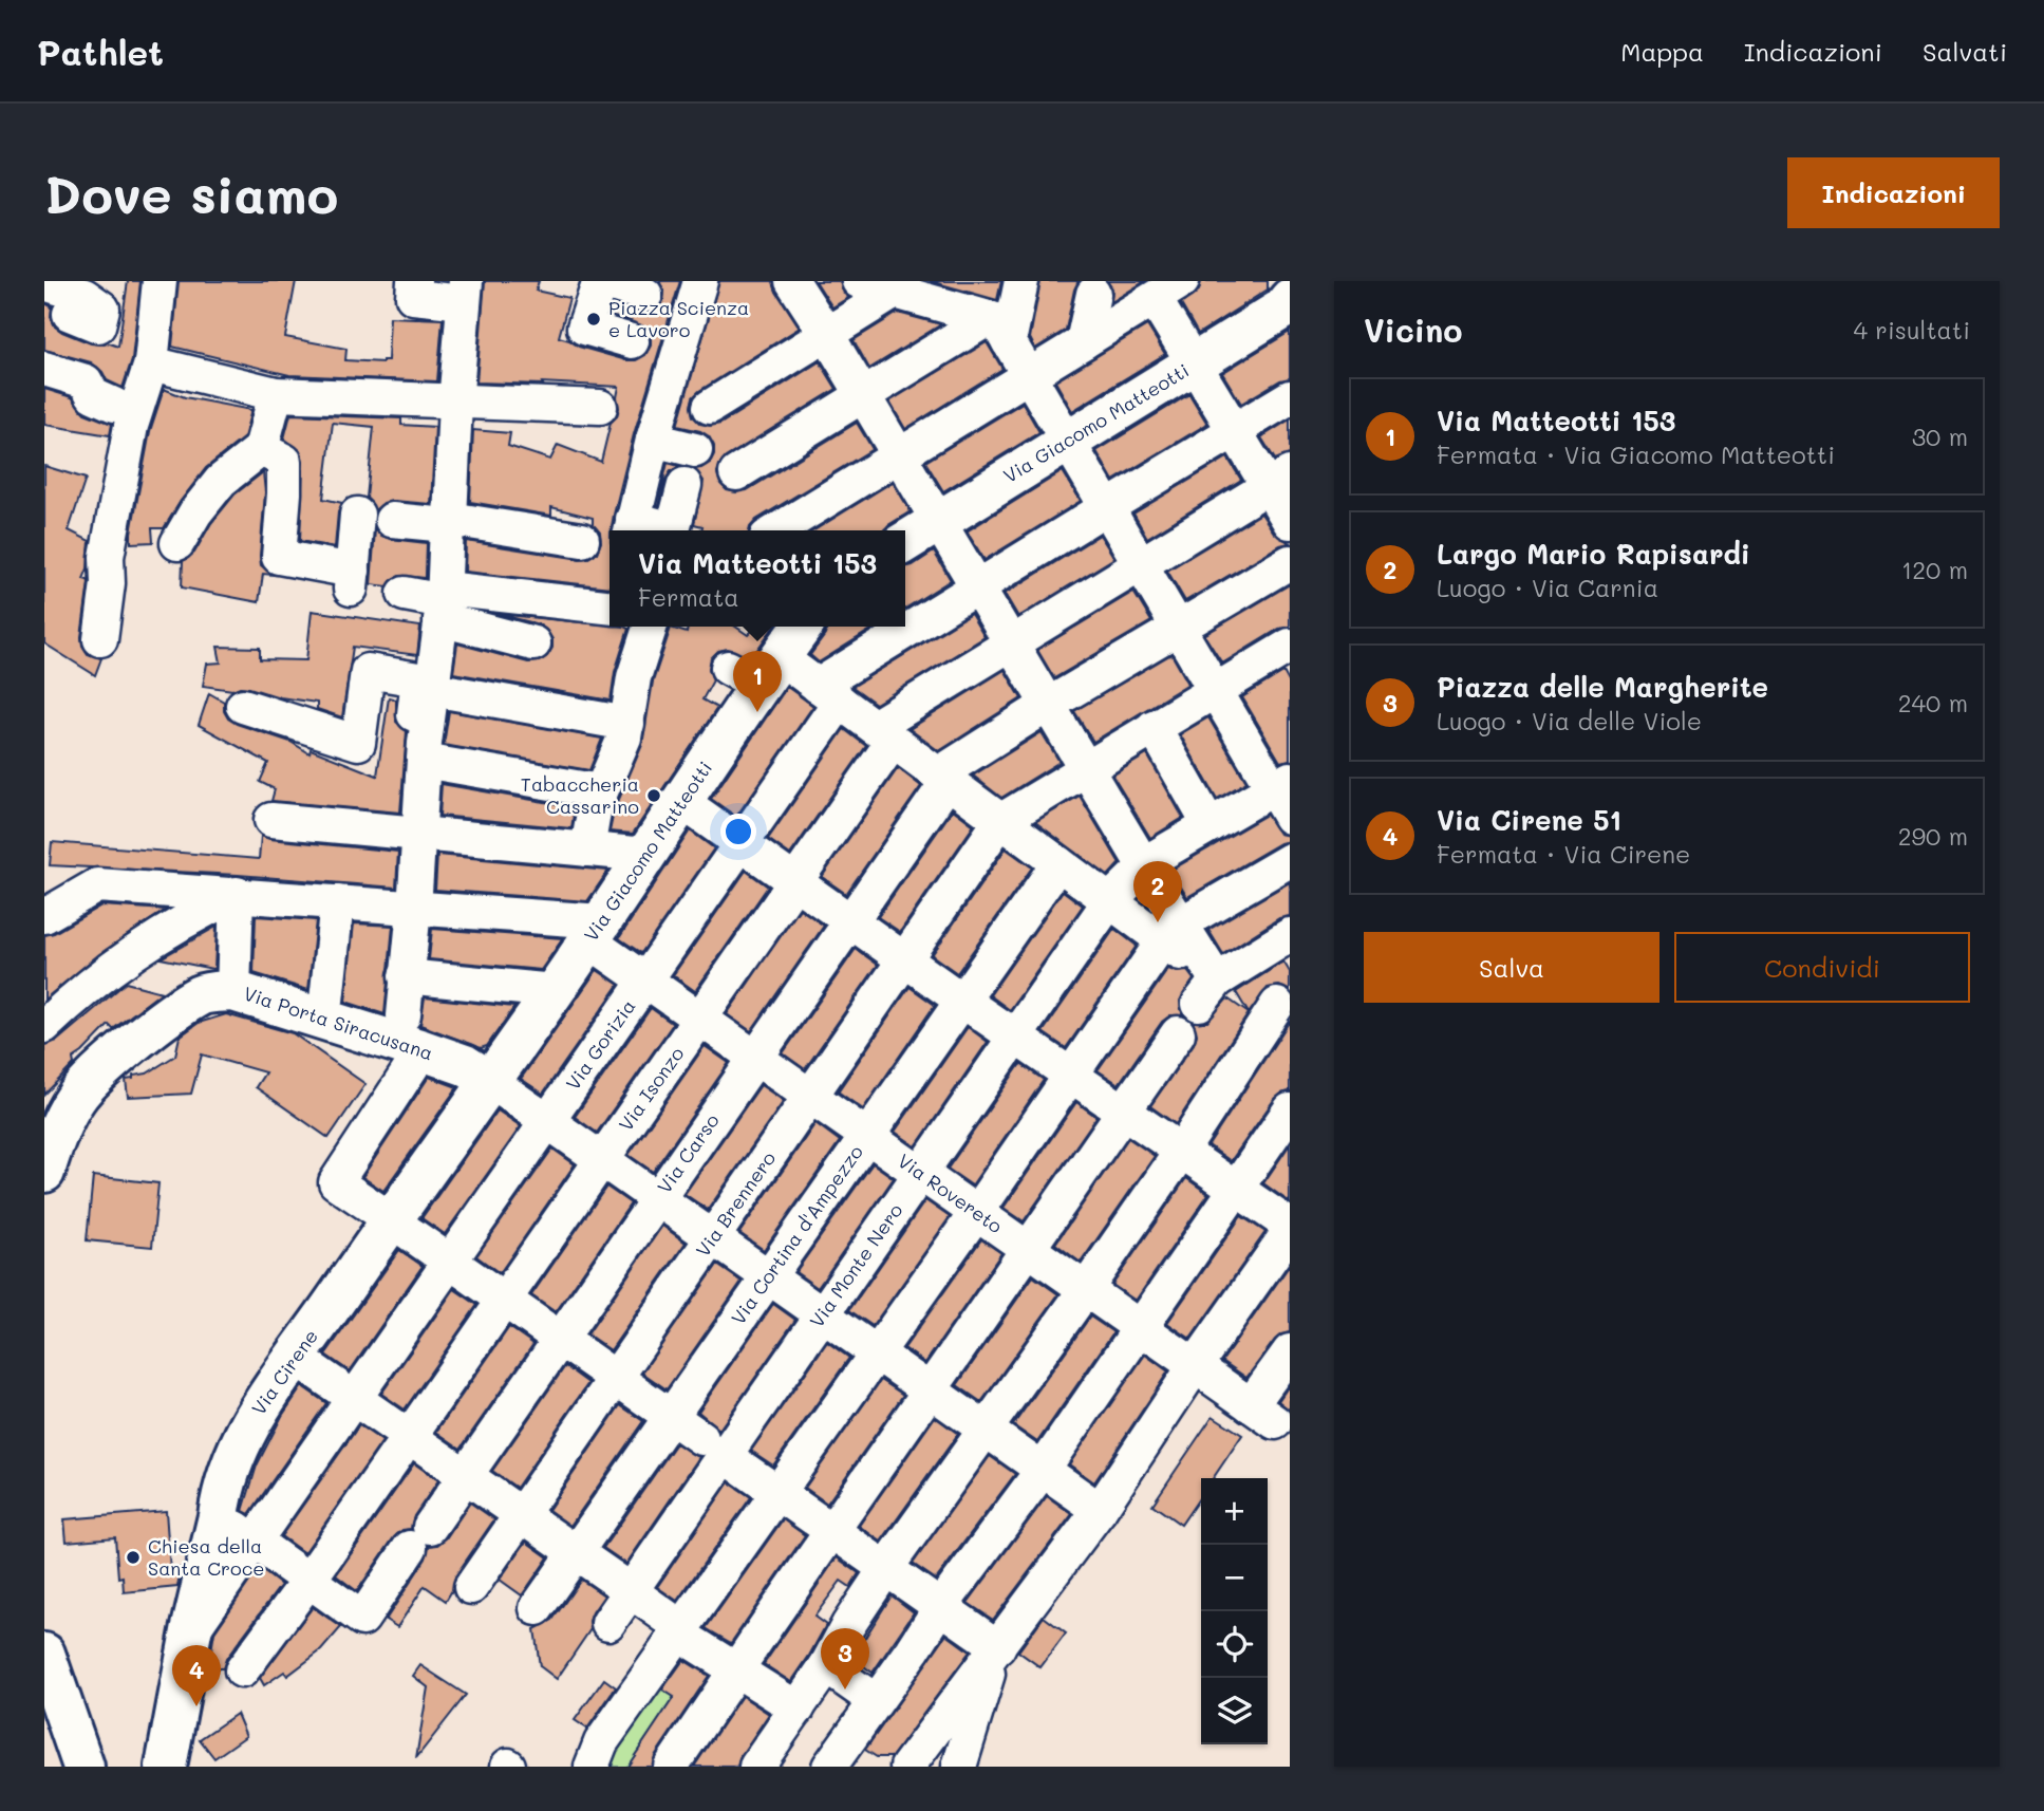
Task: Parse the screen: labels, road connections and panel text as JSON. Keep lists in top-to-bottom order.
{
  "streets": {
    "main road": ["Via Giacomo Matteotti", "Via Porta Siracusana", "Via Cirene"],
    "street": [
      "Via Gorizia",
      "Via Isonzo",
      "Via Carso",
      "Via Rovereto",
      "Via Brennero",
      "Via Cortina d'Ampezzo",
      "Via Monte Nero"
    ]
  },
  "crossings": [
    ["Via Giacomo Matteotti", "Via Porta Siracusana"],
    ["Via Giacomo Matteotti", "Via Rovereto"],
    ["Via Giacomo Matteotti", "Via Cirene"],
    ["Via Porta Siracusana", "Via Cirene"],
    ["Via Gorizia", "Via Rovereto"],
    ["Via Gorizia", "Via Cirene"],
    ["Via Isonzo", "Via Carso"],
    ["Via Isonzo", "Via Rovereto"],
    ["Via Carso", "Via Rovereto"],
    ["Via Rovereto", "Via Brennero"],
    ["Via Rovereto", "Via Cortina d'Ampezzo"],
    ["Via Rovereto", "Via Monte Nero"]
  ],
  "places": ["Piazza Scienza e Lavoro", "Tabaccheria Cassarino", "Chiesa della Santa Croce"],
  "page": {
    "header": "Pathlet",
    "nav": ["Mappa", "Indicazioni", "Salvati"],
    "buttons": [
      "Indicazioni",
      ["Salva", "Condividi"]
    ],
    "title": "Dove siamo",
    "heading": ["Vicino", "4 risultati"],
    "list": [
      {
        "mark": "1",
        "name": "Via Matteotti 153",
        "note": "Fermata · Via Giacomo Matteotti",
        "value": "30 m"
      },
      {
        "mark": "2",
        "name": "Largo Mario Rapisardi",
        "note": "Luogo · Via Carnia",
        "value": "120 m"
      },
      {
        "mark": "3",
        "name": "Piazza delle Margherite",
        "note": "Luogo · Via delle Viole",
        "value": "240 m"
      },
      {
        "mark": "4",
        "name": "Via Cirene 51",
        "note": "Fermata · Via Cirene",
        "value": "290 m"
      }
    ],
    "popup": ["Via Matteotti 153", "Fermata"],
    "pins": [
      "1",
      "2",
      "3",
      "4"
    ],
    "map_buttons": ["+", "−"]
  }
}
